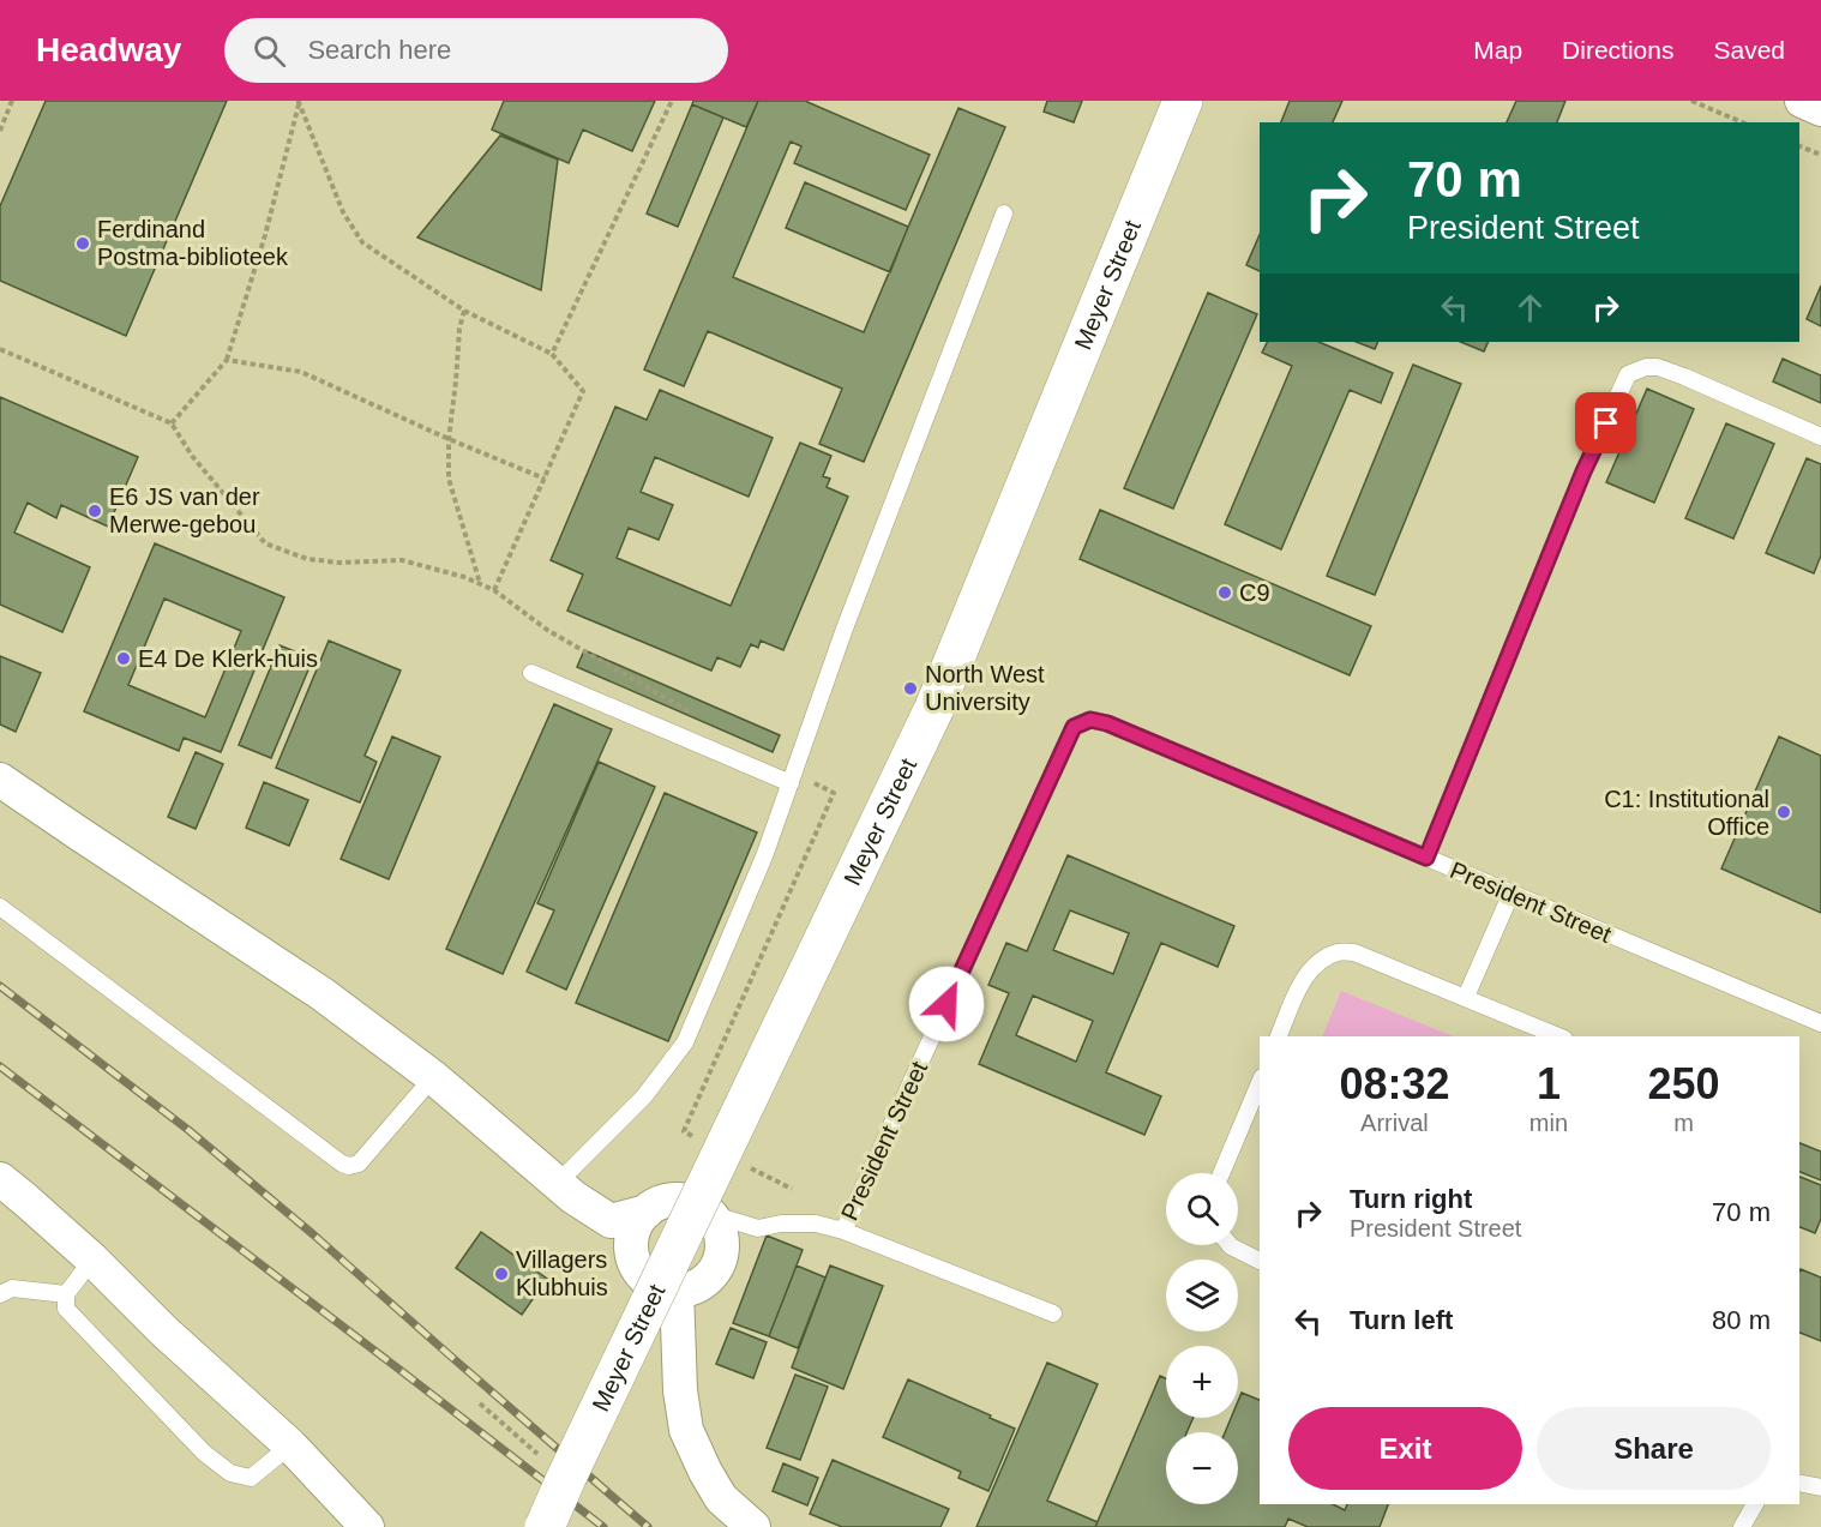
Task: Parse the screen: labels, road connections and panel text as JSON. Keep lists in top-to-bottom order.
{
  "streets": {
    "street": ["Meyer Street"],
    "lane": ["President Street"]
  },
  "places": [
    "Ferdinand Postma-biblioteek",
    "E6 JS van der Merwe-gebou",
    "C9",
    "E4 De Klerk-huis",
    "North West University",
    "C1: Institutional Office",
    "Villagers Klubhuis"
  ],
  "page": {
    "header": "Headway",
    "search": "Search here",
    "nav": ["Map", "Directions", "Saved"],
    "turn": ["70 m", "President Street"],
    "eta": [
      "08:32",
      "Arrival",
      "1",
      "min",
      "250",
      "m"
    ],
    "list": [
      {
        "name": "Turn right",
        "note": "President Street",
        "value": "70 m"
      },
      {
        "name": "Turn left",
        "value": "80 m"
      }
    ],
    "map_buttons": ["+", "−"],
    "buttons": ["Exit", "Share"]
  }
}
